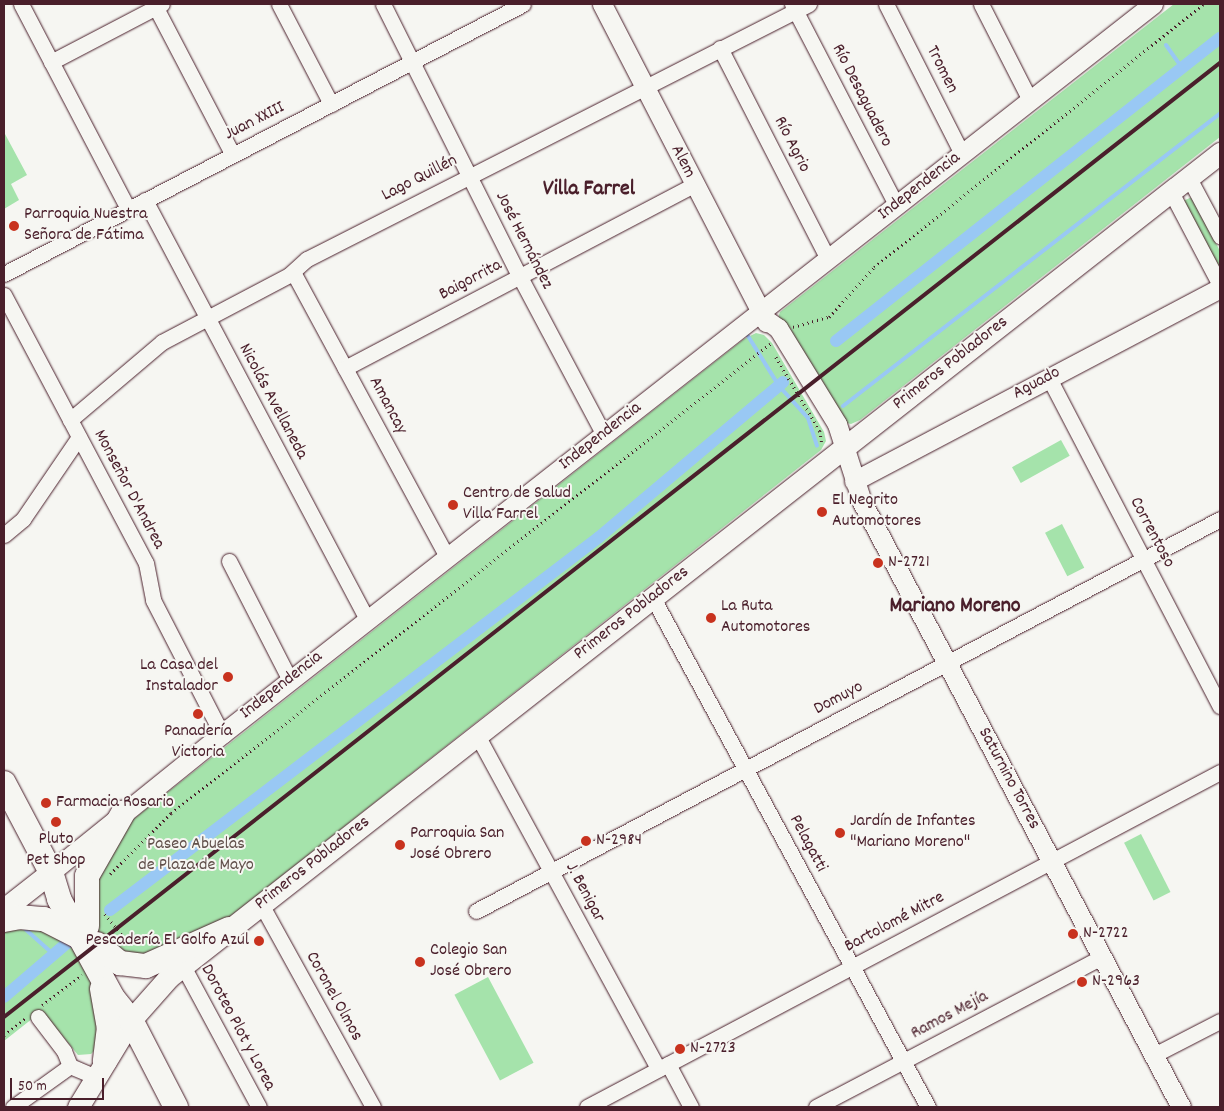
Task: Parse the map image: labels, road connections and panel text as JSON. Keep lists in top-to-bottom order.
{
  "streets": {
    "main road": ["Independencia", "Primeros Pobladores"],
    "street": [
      "Tromen",
      "Río Desaguadero",
      "Juan XXIII",
      "Río Agrio",
      "Alem",
      "Lago Quillén",
      "José Hernández",
      "Baigorrita",
      "Aguado",
      "Nicolás Avellaneda",
      "Amancay",
      "Monseñor D'Andrea",
      "Correntoso",
      "Domuyo",
      "Saturnino Torres",
      "Pelagatti",
      "J. Benigar",
      "Bartolomé Mitre",
      "Coronel Olmos",
      "Ramos Mejía",
      "Doroteo Plot y Lorea"
    ]
  },
  "crossings": [
    ["Tromen", "Independencia"],
    ["Río Desaguadero", "Lago Quillén"],
    ["Río Desaguadero", "Independencia"],
    ["Juan XXIII", "José Hernández"],
    ["Juan XXIII", "Nicolás Avellaneda"],
    ["Río Agrio", "Lago Quillén"],
    ["Río Agrio", "Independencia"],
    ["Alem", "Lago Quillén"],
    ["Alem", "Independencia"],
    ["Alem", "Baigorrita"],
    ["Alem", "Primeros Pobladores"],
    ["Alem", "Saturnino Torres"],
    ["Lago Quillén", "José Hernández"],
    ["Lago Quillén", "Nicolás Avellaneda"],
    ["Lago Quillén", "Amancay"],
    ["Lago Quillén", "Monseñor D'Andrea"],
    ["Independencia", "José Hernández"],
    ["Independencia", "Nicolás Avellaneda"],
    ["Independencia", "Amancay"],
    ["Independencia", "Monseñor D'Andrea"],
    ["José Hernández", "Baigorrita"],
    ["Baigorrita", "Amancay"],
    ["Primeros Pobladores", "Saturnino Torres"],
    ["Primeros Pobladores", "Pelagatti"],
    ["Primeros Pobladores", "J. Benigar"],
    ["Primeros Pobladores", "Coronel Olmos"],
    ["Primeros Pobladores", "Doroteo Plot y Lorea"],
    ["Aguado", "Correntoso"],
    ["Aguado", "Saturnino Torres"],
    ["Correntoso", "Domuyo"],
    ["Domuyo", "Saturnino Torres"],
    ["Domuyo", "Pelagatti"],
    ["Domuyo", "J. Benigar"],
    ["Saturnino Torres", "Bartolomé Mitre"],
    ["Saturnino Torres", "Ramos Mejía"],
    ["Pelagatti", "Bartolomé Mitre"],
    ["Pelagatti", "Ramos Mejía"],
    ["J. Benigar", "Bartolomé Mitre"]
  ],
  "districts": ["Villa Farrel", "Mariano Moreno"],
  "parks": ["Paseo Abuelas de Plaza de Mayo"],
  "places": [
    "Parroquia Nuestra Señora de Fátima",
    "Centro de Salud Villa Farrel",
    "El Negrito Automotores",
    "N-2721",
    "La Ruta Automotores",
    "La Casa del Instalador",
    "Panadería Victoria",
    "Farmacia Rosario",
    "Pluto Pet Shop",
    "Jardín de Infantes \"Mariano Moreno\"",
    "N-2984",
    "Parroquia San José Obrero",
    "N-2722",
    "Pescadería El Golfo Azul",
    "Colegio San José Obrero",
    "N-2963",
    "N-2723"
  ],
  "scale_bar": "50 m"
}
